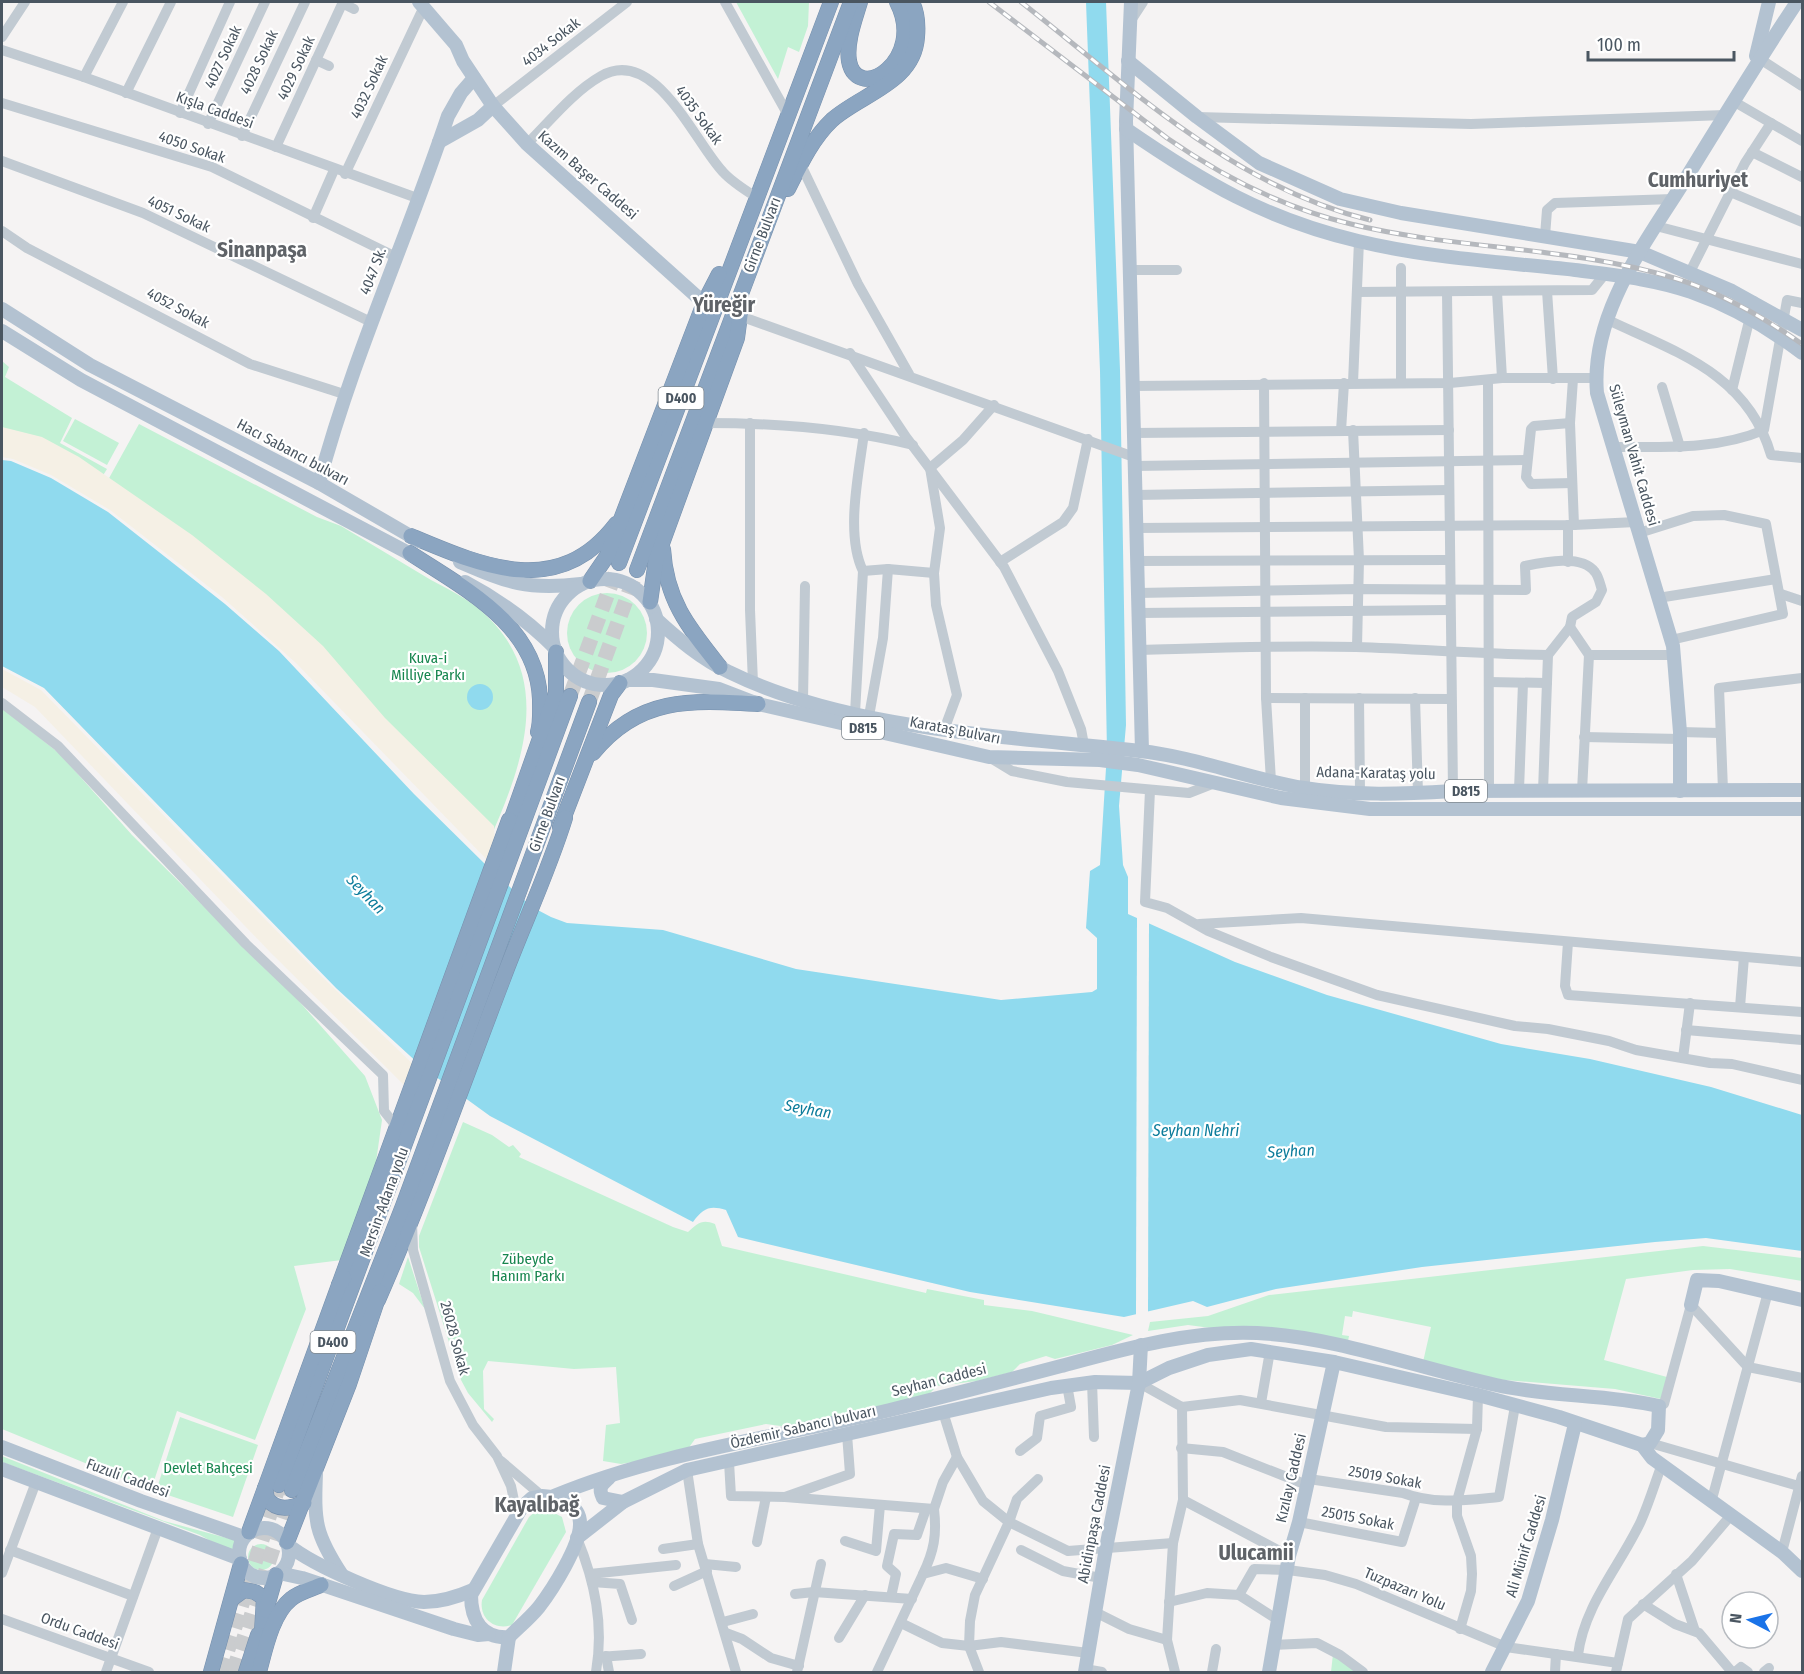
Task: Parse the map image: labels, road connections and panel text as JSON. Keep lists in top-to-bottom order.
{
  "streets": {
    "highway": ["Girne Bulvarı", "D400", "Mersin-Adana yolu"],
    "main road": [
      "Kazım Başer Caddesi",
      "4047 Sk.",
      "Hacı Sabancı bulvarı",
      "Süleyman Vahit Caddesi",
      "D815",
      "Karataş Bulvarı",
      "Adana-Karataş yolu",
      "Seyhan Caddesi",
      "Özdemir Sabancı bulvarı",
      "Fuzuli Caddesi",
      "Kızılay Caddesi",
      "Abidinpaşa Caddesi",
      "Ali Münif Caddesi"
    ],
    "street": [
      "4034 Sokak",
      "4027 Sokak",
      "4028 Sokak",
      "4029 Sokak",
      "4032 Sokak",
      "Kışla Caddesi",
      "4035 Sokak",
      "4050 Sokak",
      "4051 Sokak",
      "4052 Sokak",
      "26028 Sokak",
      "25019 Sokak",
      "25015 Sokak",
      "Tuzpazarı Yolu",
      "Ordu Caddesi"
    ]
  },
  "crossings": [
    ["4034 Sokak", "Kazım Başer Caddesi"],
    ["4027 Sokak", "Kışla Caddesi"],
    ["4028 Sokak", "Kışla Caddesi"],
    ["4029 Sokak", "Kışla Caddesi"],
    ["4032 Sokak", "Kışla Caddesi"],
    ["4032 Sokak", "4050 Sokak"],
    ["4032 Sokak", "Kazım Başer Caddesi"],
    ["Kışla Caddesi", "4047 Sk."],
    ["4035 Sokak", "Kazım Başer Caddesi"],
    ["4035 Sokak", "Girne Bulvarı"],
    ["4050 Sokak", "4047 Sk."],
    ["Kazım Başer Caddesi", "4047 Sk."],
    ["4051 Sokak", "4047 Sk."],
    ["Girne Bulvarı", "Mersin-Adana yolu"],
    ["4047 Sk.", "4052 Sokak"],
    ["4047 Sk.", "Hacı Sabancı bulvarı"],
    ["Hacı Sabancı bulvarı", "Karataş Bulvarı"],
    ["Süleyman Vahit Caddesi", "Adana-Karataş yolu"],
    ["Karataş Bulvarı", "Adana-Karataş yolu"],
    ["26028 Sokak", "Seyhan Caddesi"],
    ["Seyhan Caddesi", "Abidinpaşa Caddesi"],
    ["Özdemir Sabancı bulvarı", "25019 Sokak"],
    ["Özdemir Sabancı bulvarı", "Kızılay Caddesi"],
    ["Özdemir Sabancı bulvarı", "Abidinpaşa Caddesi"],
    ["Özdemir Sabancı bulvarı", "Ali Münif Caddesi"],
    ["25019 Sokak", "Kızılay Caddesi"],
    ["25019 Sokak", "25015 Sokak"],
    ["Kızılay Caddesi", "25015 Sokak"],
    ["Kızılay Caddesi", "Tuzpazarı Yolu"],
    ["Ali Münif Caddesi", "Tuzpazarı Yolu"]
  ],
  "districts": [
    "Cumhuriyet",
    "Sinanpaşa",
    "Yüreğir",
    "Kayalıbağ",
    "Ulucamii"
  ],
  "water": ["Seyhan", "Seyhan Nehri"],
  "parks": ["Kuva-i Milliye Parkı", "Zübeyde Hanım Parkı", "Devlet Bahçesi"],
  "scale_bar": "100 m",
  "north": "left"
}
